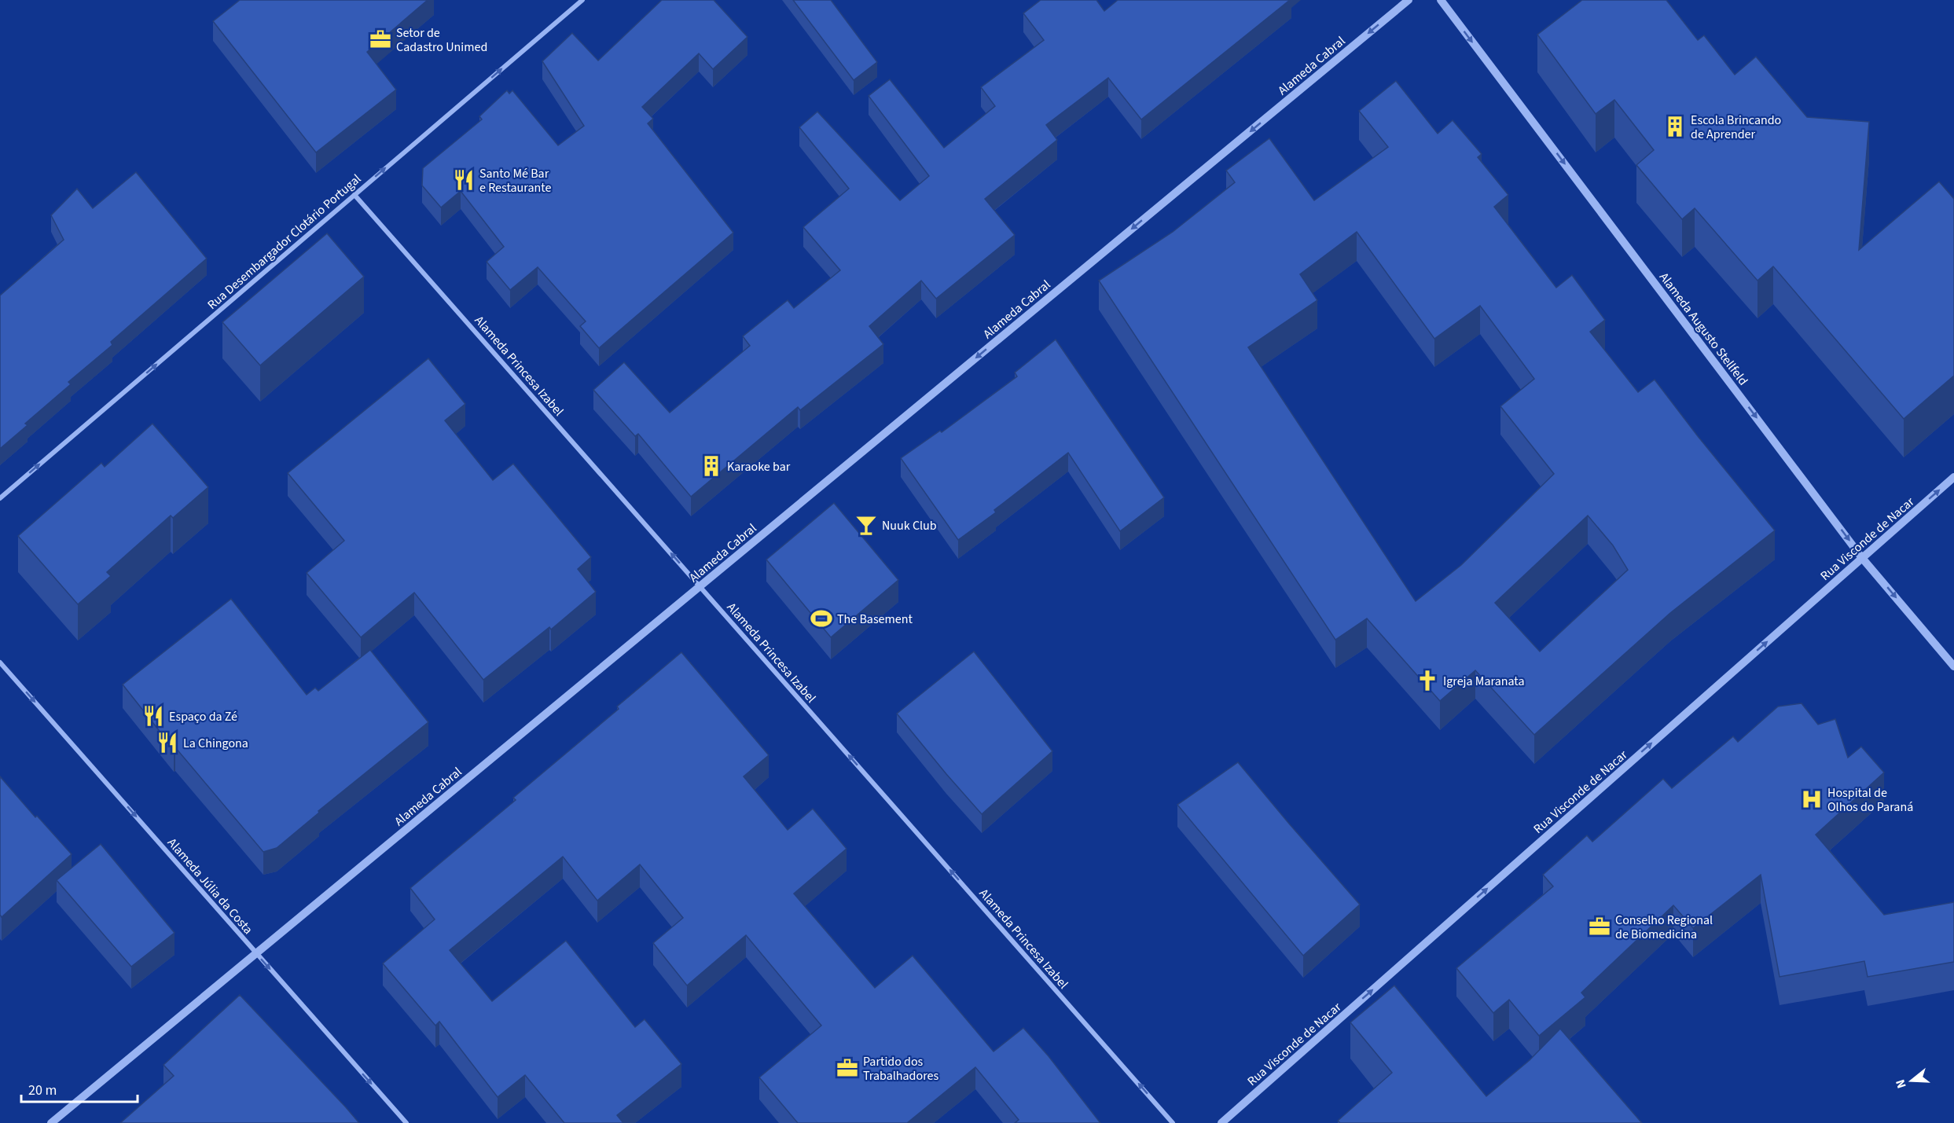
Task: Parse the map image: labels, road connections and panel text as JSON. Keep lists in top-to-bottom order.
{
  "streets": {
    "street": [
      "Alameda Cabral",
      "Rua Desembargador Clotário Portugal",
      "Alameda Augusto Stellfeld",
      "Alameda Princesa Izabel",
      "Rua Visconde de Nacar",
      "Alameda Júlia da Costa"
    ]
  },
  "crossings": [
    ["Alameda Cabral", "Alameda Princesa Izabel"],
    ["Alameda Cabral", "Alameda Júlia da Costa"],
    ["Rua Desembargador Clotário Portugal", "Alameda Princesa Izabel"],
    ["Alameda Augusto Stellfeld", "Rua Visconde de Nacar"]
  ],
  "one_way": [
    "Alameda Cabral",
    "Rua Desembargador Clotário Portugal",
    "Alameda Augusto Stellfeld",
    "Alameda Princesa Izabel",
    "Rua Visconde de Nacar",
    "Alameda Júlia da Costa"
  ],
  "places": {
    "office": ["Setor de Cadastro Unimed", "Conselho Regional de Biomedicina", "Partido dos Trabalhadores"],
    "building": ["Escola Brincando de Aprender", "Karaoke bar"],
    "restaurant": ["Santo Mé Bar e Restaurante", "Espaço da Zé", "La Chingona"],
    "bar": ["Nuuk Club"],
    "sports": ["The Basement"],
    "church": ["Igreja Maranata"],
    "hospital": ["Hospital de Olhos do Paraná"]
  },
  "scale_bar": "20 m",
  "north": "left"
}
